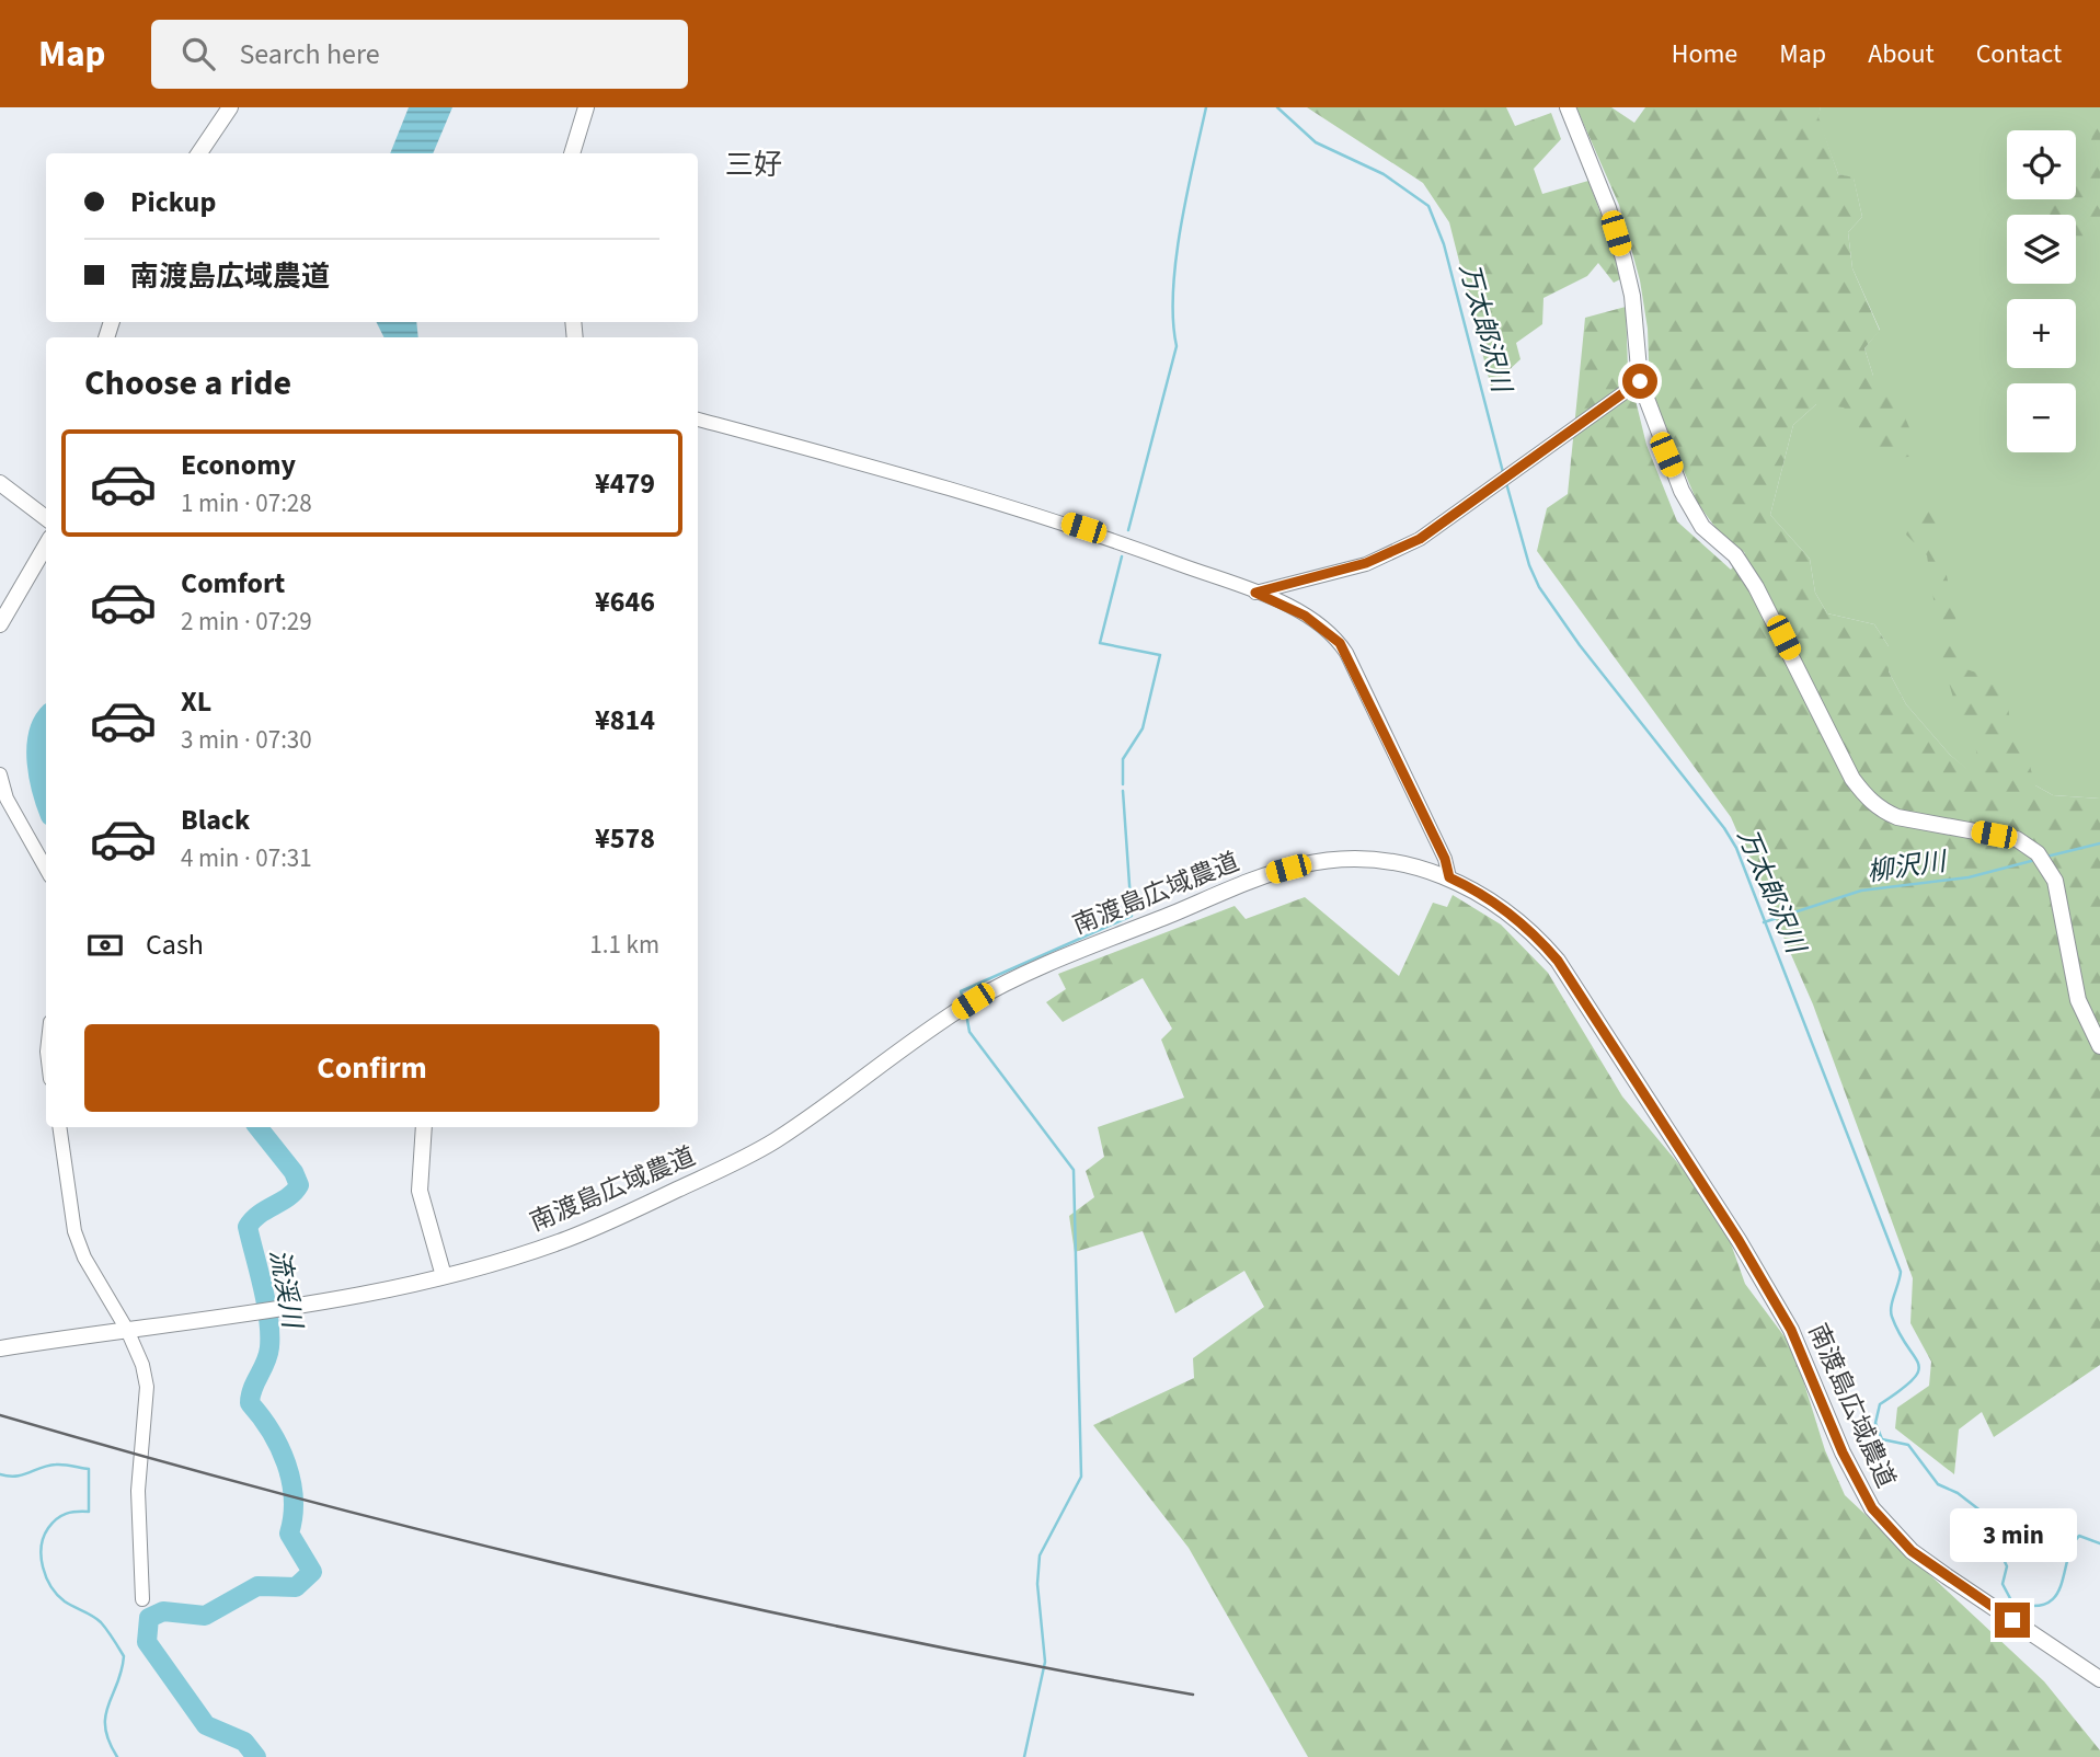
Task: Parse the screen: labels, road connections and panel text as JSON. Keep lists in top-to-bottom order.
{
  "streets": {
    "street": ["南渡島広域農道"]
  },
  "districts": ["三好"],
  "water": ["万太郎沢川", "柳沢川", "流渓川"],
  "page": {
    "header": "Map",
    "search": "Search here",
    "nav": [
      "Home",
      "Map",
      "About",
      "Contact"
    ],
    "map_buttons": ["+", "−"],
    "banner": ["Pickup", "南渡島広域農道"],
    "heading": "Choose a ride",
    "list": [
      {
        "name": "Economy",
        "note": "1 min · 07:28",
        "value": "¥479"
      },
      {
        "name": "Comfort",
        "note": "2 min · 07:29",
        "value": "¥646"
      },
      {
        "name": "XL",
        "note": "3 min · 07:30",
        "value": "¥814"
      },
      {
        "name": "Black",
        "note": "4 min · 07:31",
        "value": "¥578"
      }
    ],
    "pay": ["Cash", "1.1 km"],
    "buttons": "Confirm",
    "bubble": "3 min"
  }
}
